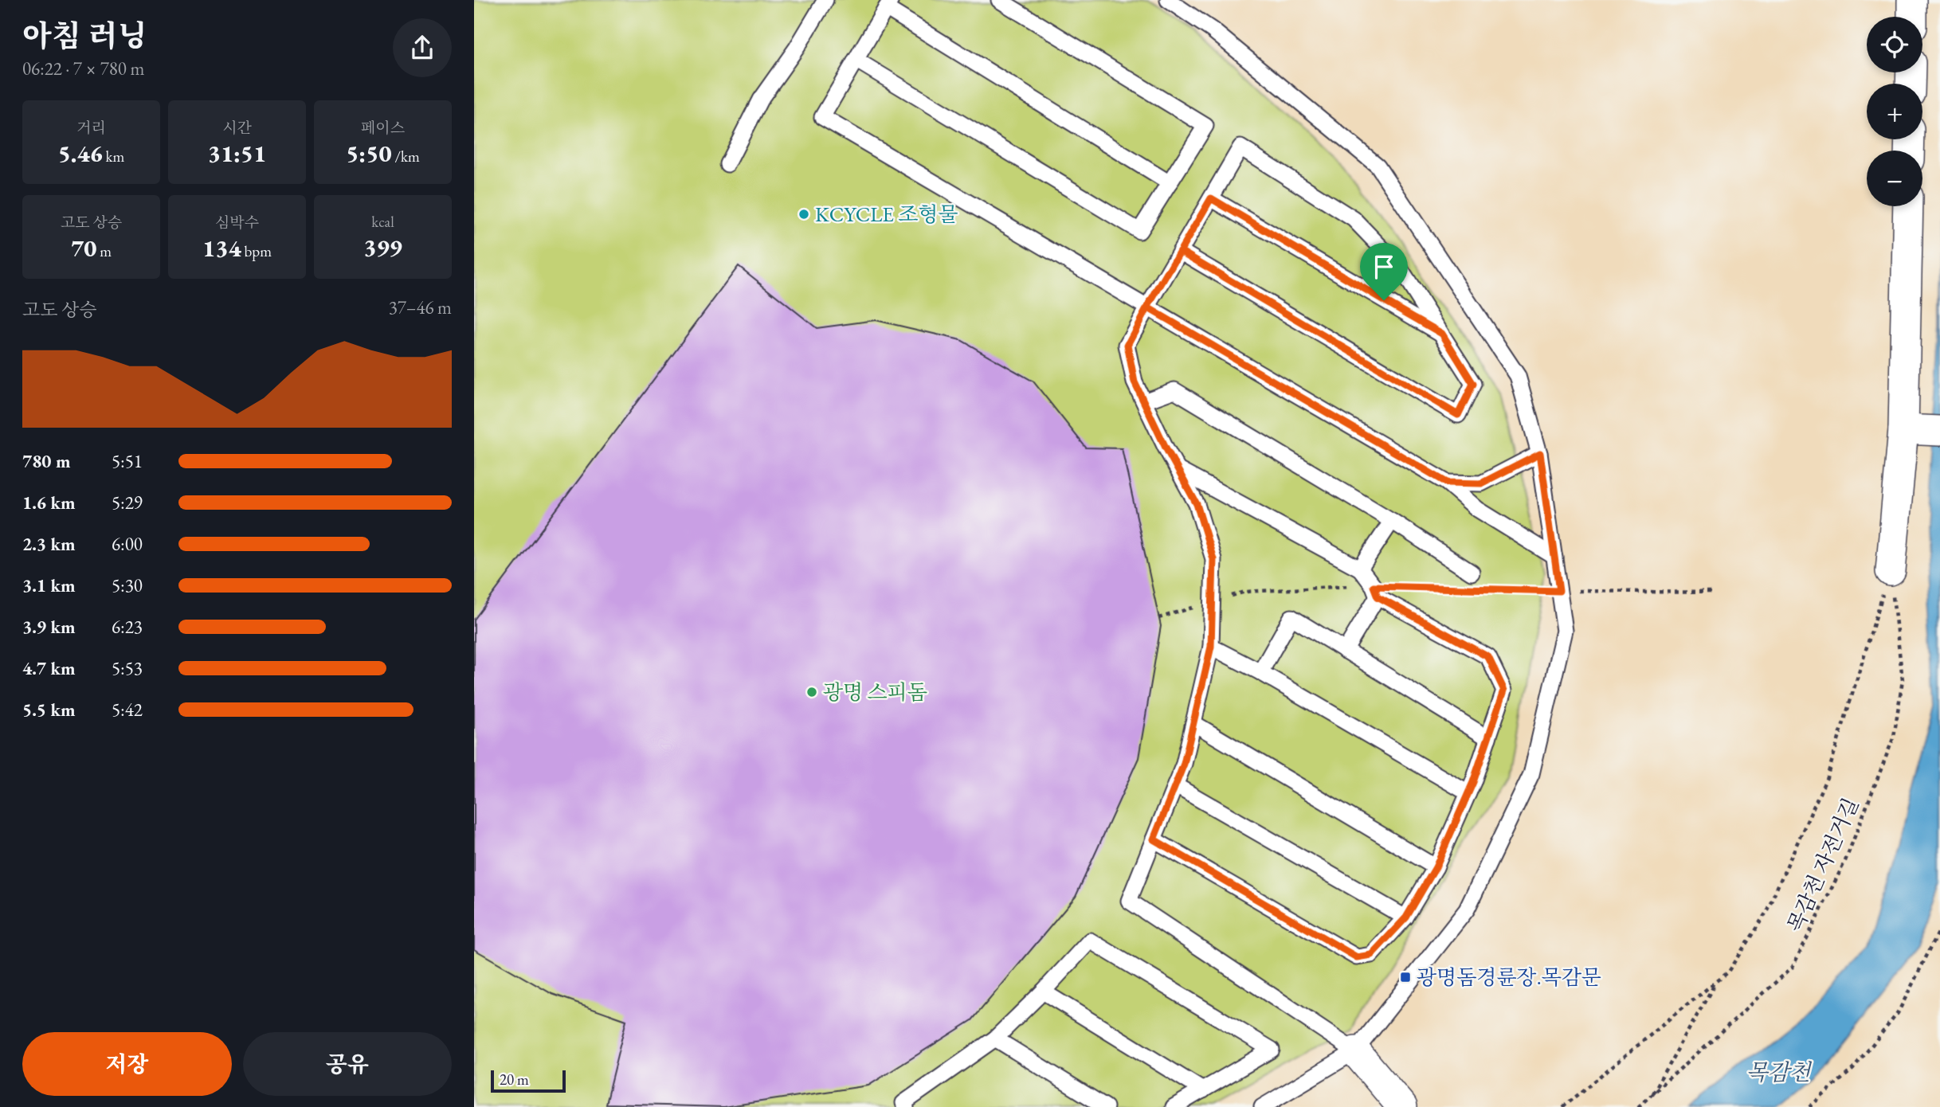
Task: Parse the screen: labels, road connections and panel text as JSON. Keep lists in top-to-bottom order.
{
  "streets": {
    "path": ["목감천 자전거길"]
  },
  "water": ["목감천"],
  "places": {
    "other": ["KCYCLE 조형물", "광명 스피돔"],
    "transit": ["광명돔경륜장.목감문"]
  },
  "scale_bar": "20 m",
  "page": {
    "heading": ["아침 러닝", "06:22 · 7 × 780 m"],
    "map_buttons": ["+", "−"],
    "stats": [
      ["거리", "5.46 km"],
      ["시간", "31:51"],
      ["페이스", "5:50 /km"],
      ["고도 상승", "70 m"],
      ["심박수", "134 bpm"],
      ["kcal", "399"]
    ],
    "chart": ["고도 상승", "37–46 m"],
    "list": [
      {
        "name": "780 m",
        "note": "5:51"
      },
      {
        "name": "1.6 km",
        "note": "5:29"
      },
      {
        "name": "2.3 km",
        "note": "6:00"
      },
      {
        "name": "3.1 km",
        "note": "5:30"
      },
      {
        "name": "3.9 km",
        "note": "6:23"
      },
      {
        "name": "4.7 km",
        "note": "5:53"
      },
      {
        "name": "5.5 km",
        "note": "5:42"
      }
    ],
    "buttons": ["저장", "공유"],
    "scale": "20 m"
  }
}
